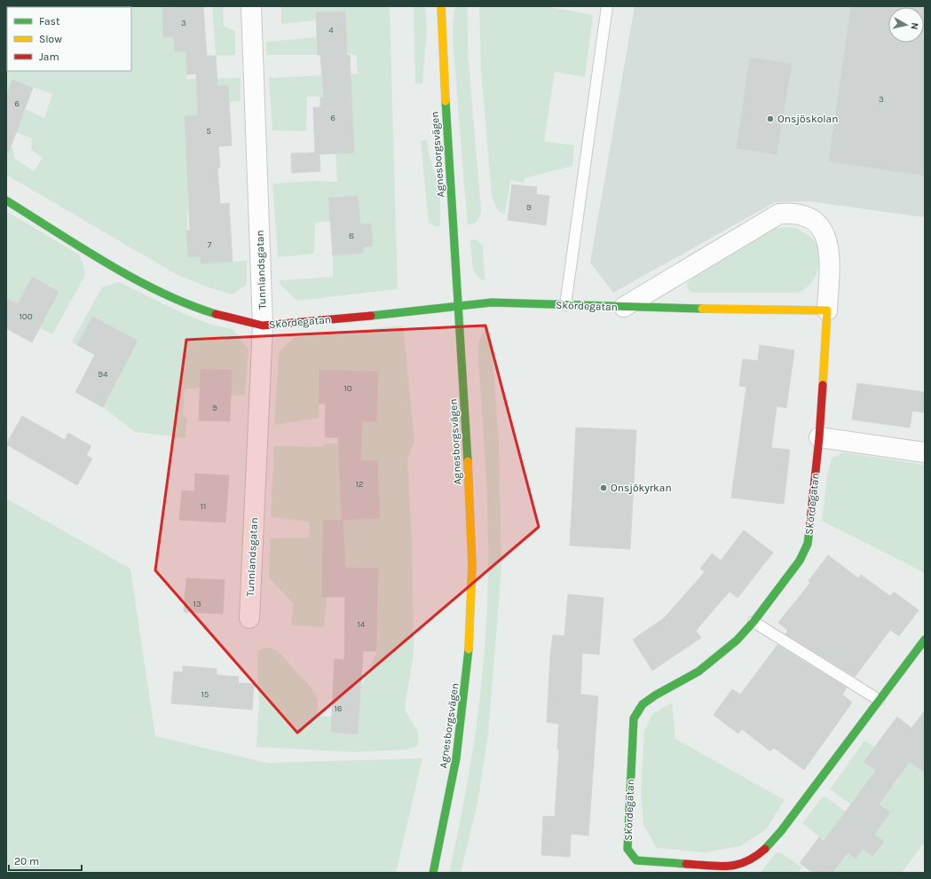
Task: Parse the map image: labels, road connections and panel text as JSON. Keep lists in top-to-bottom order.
{
  "streets": {
    "street": ["Agnesborgsvägen", "Tunnlandsgatan", "Skördegatan"]
  },
  "crossings": [
    ["Agnesborgsvägen", "Skördegatan"],
    ["Tunnlandsgatan", "Skördegatan"]
  ],
  "places": ["Onsjöskolan", "Onsjökyrkan"],
  "house_numbers": [
    "3",
    "4",
    "3",
    "6",
    "6",
    "5",
    "9",
    "8",
    "7",
    "100",
    "94",
    "10",
    "9",
    "12",
    "11",
    "13",
    "14",
    "15",
    "16"
  ],
  "legend": ["Fast", "Slow", "Jam"],
  "scale_bar": "20 m",
  "north": "right"
}
